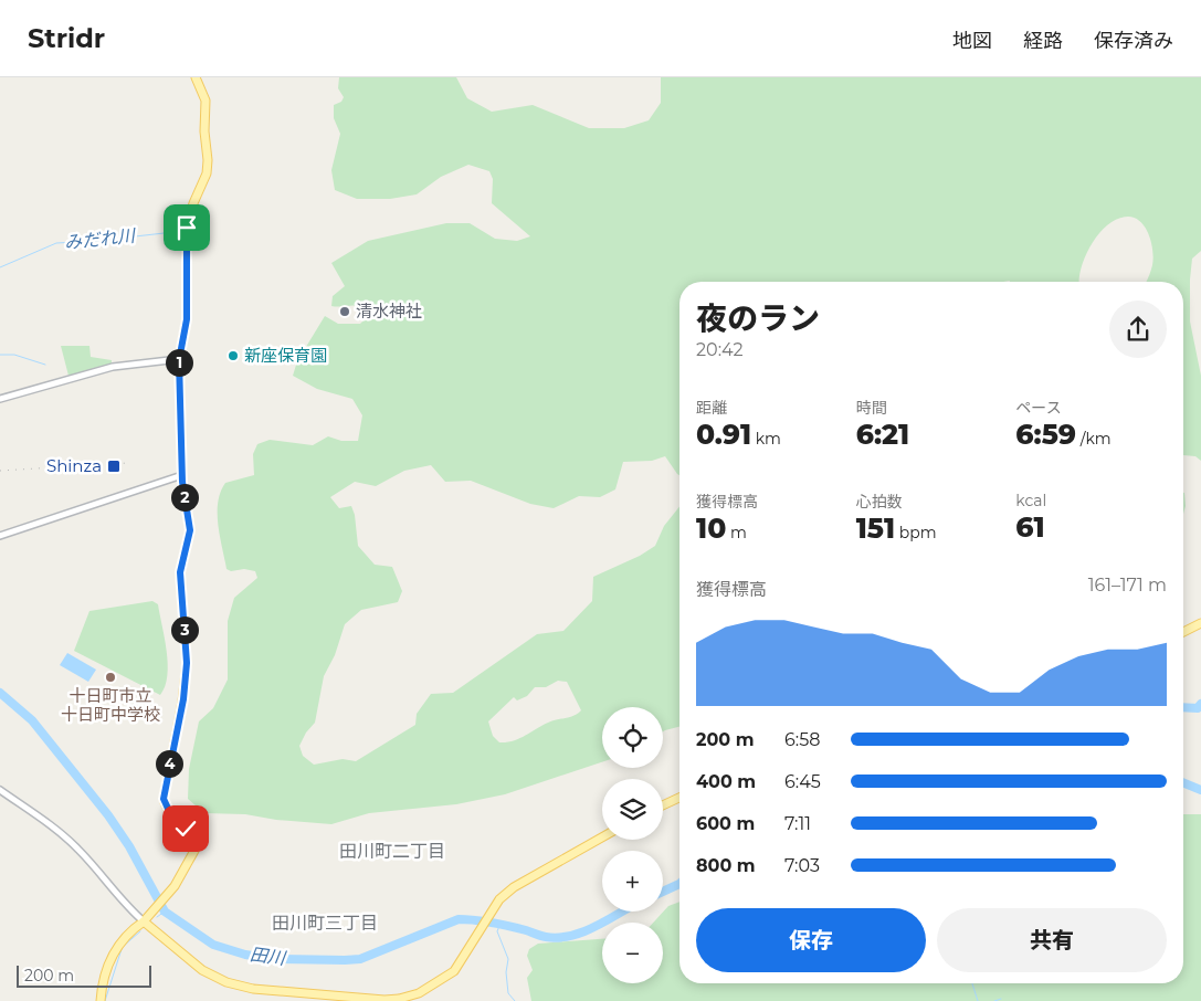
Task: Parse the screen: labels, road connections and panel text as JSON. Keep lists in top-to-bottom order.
{
  "districts": ["田川町二丁目", "田川町三丁目"],
  "water": ["みだれ川", "田川"],
  "places": {
    "other": ["清水神社", "新座保育園", "十日町市立 十日町中学校"],
    "transit": ["Shinza"]
  },
  "scale_bar": "200 m",
  "page": {
    "header": "Stridr",
    "nav": ["地図", "経路", "保存済み"],
    "heading": ["夜のラン", "20:42"],
    "pins": [
      "1",
      "2",
      "3",
      "4"
    ],
    "stats": [
      ["距離", "0.91 km"],
      ["時間", "6:21"],
      ["ペース", "6:59 /km"],
      ["獲得標高", "10 m"],
      ["心拍数", "151 bpm"],
      ["kcal", "61"]
    ],
    "chart": ["獲得標高", "161–171 m"],
    "map_buttons": ["+", "−"],
    "list": [
      {
        "name": "200 m",
        "note": "6:58"
      },
      {
        "name": "400 m",
        "note": "6:45"
      },
      {
        "name": "600 m",
        "note": "7:11"
      },
      {
        "name": "800 m",
        "note": "7:03"
      }
    ],
    "buttons": ["保存", "共有"],
    "scale": "200 m"
  }
}
